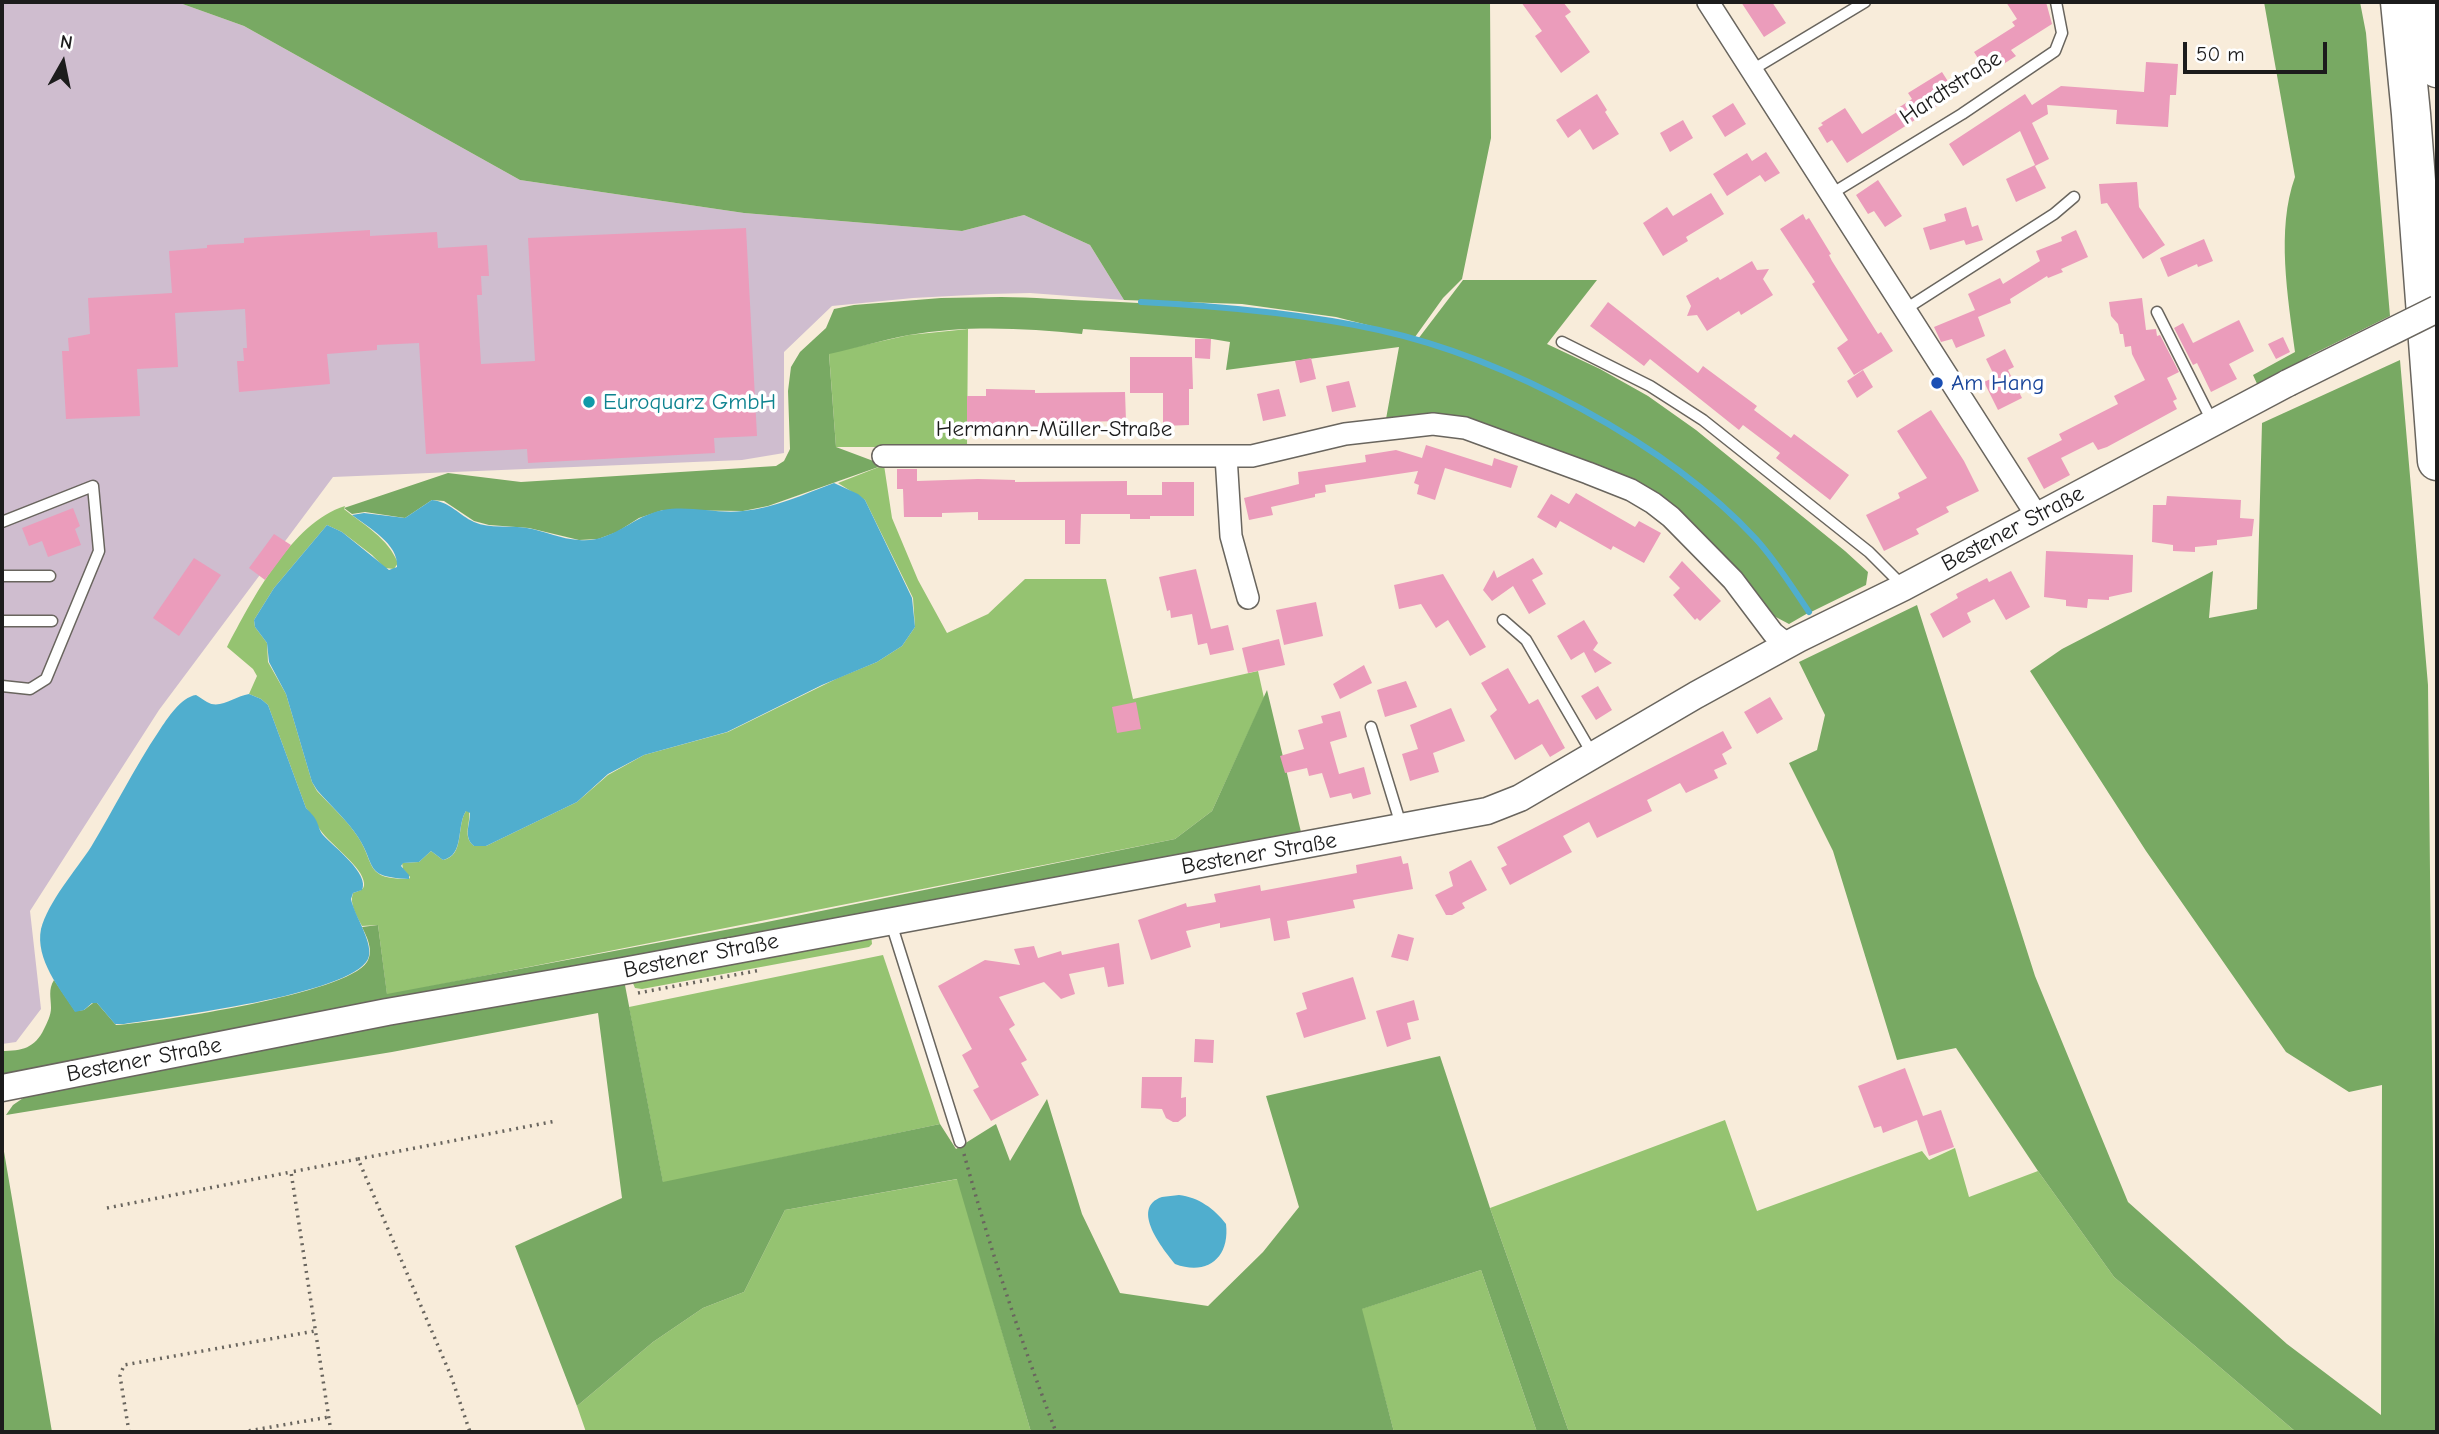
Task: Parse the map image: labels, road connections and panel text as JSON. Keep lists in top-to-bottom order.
{
  "streets": {
    "street": ["Hermann-Müller-Straße", "Bestener Straße"],
    "lane": ["Hardtstraße"]
  },
  "crossings": [
    ["Hermann-Müller-Straße", "Bestener Straße"]
  ],
  "places": ["Am Hang", "Euroquarz GmbH"],
  "scale_bar": "50 m",
  "north": "top"
}
